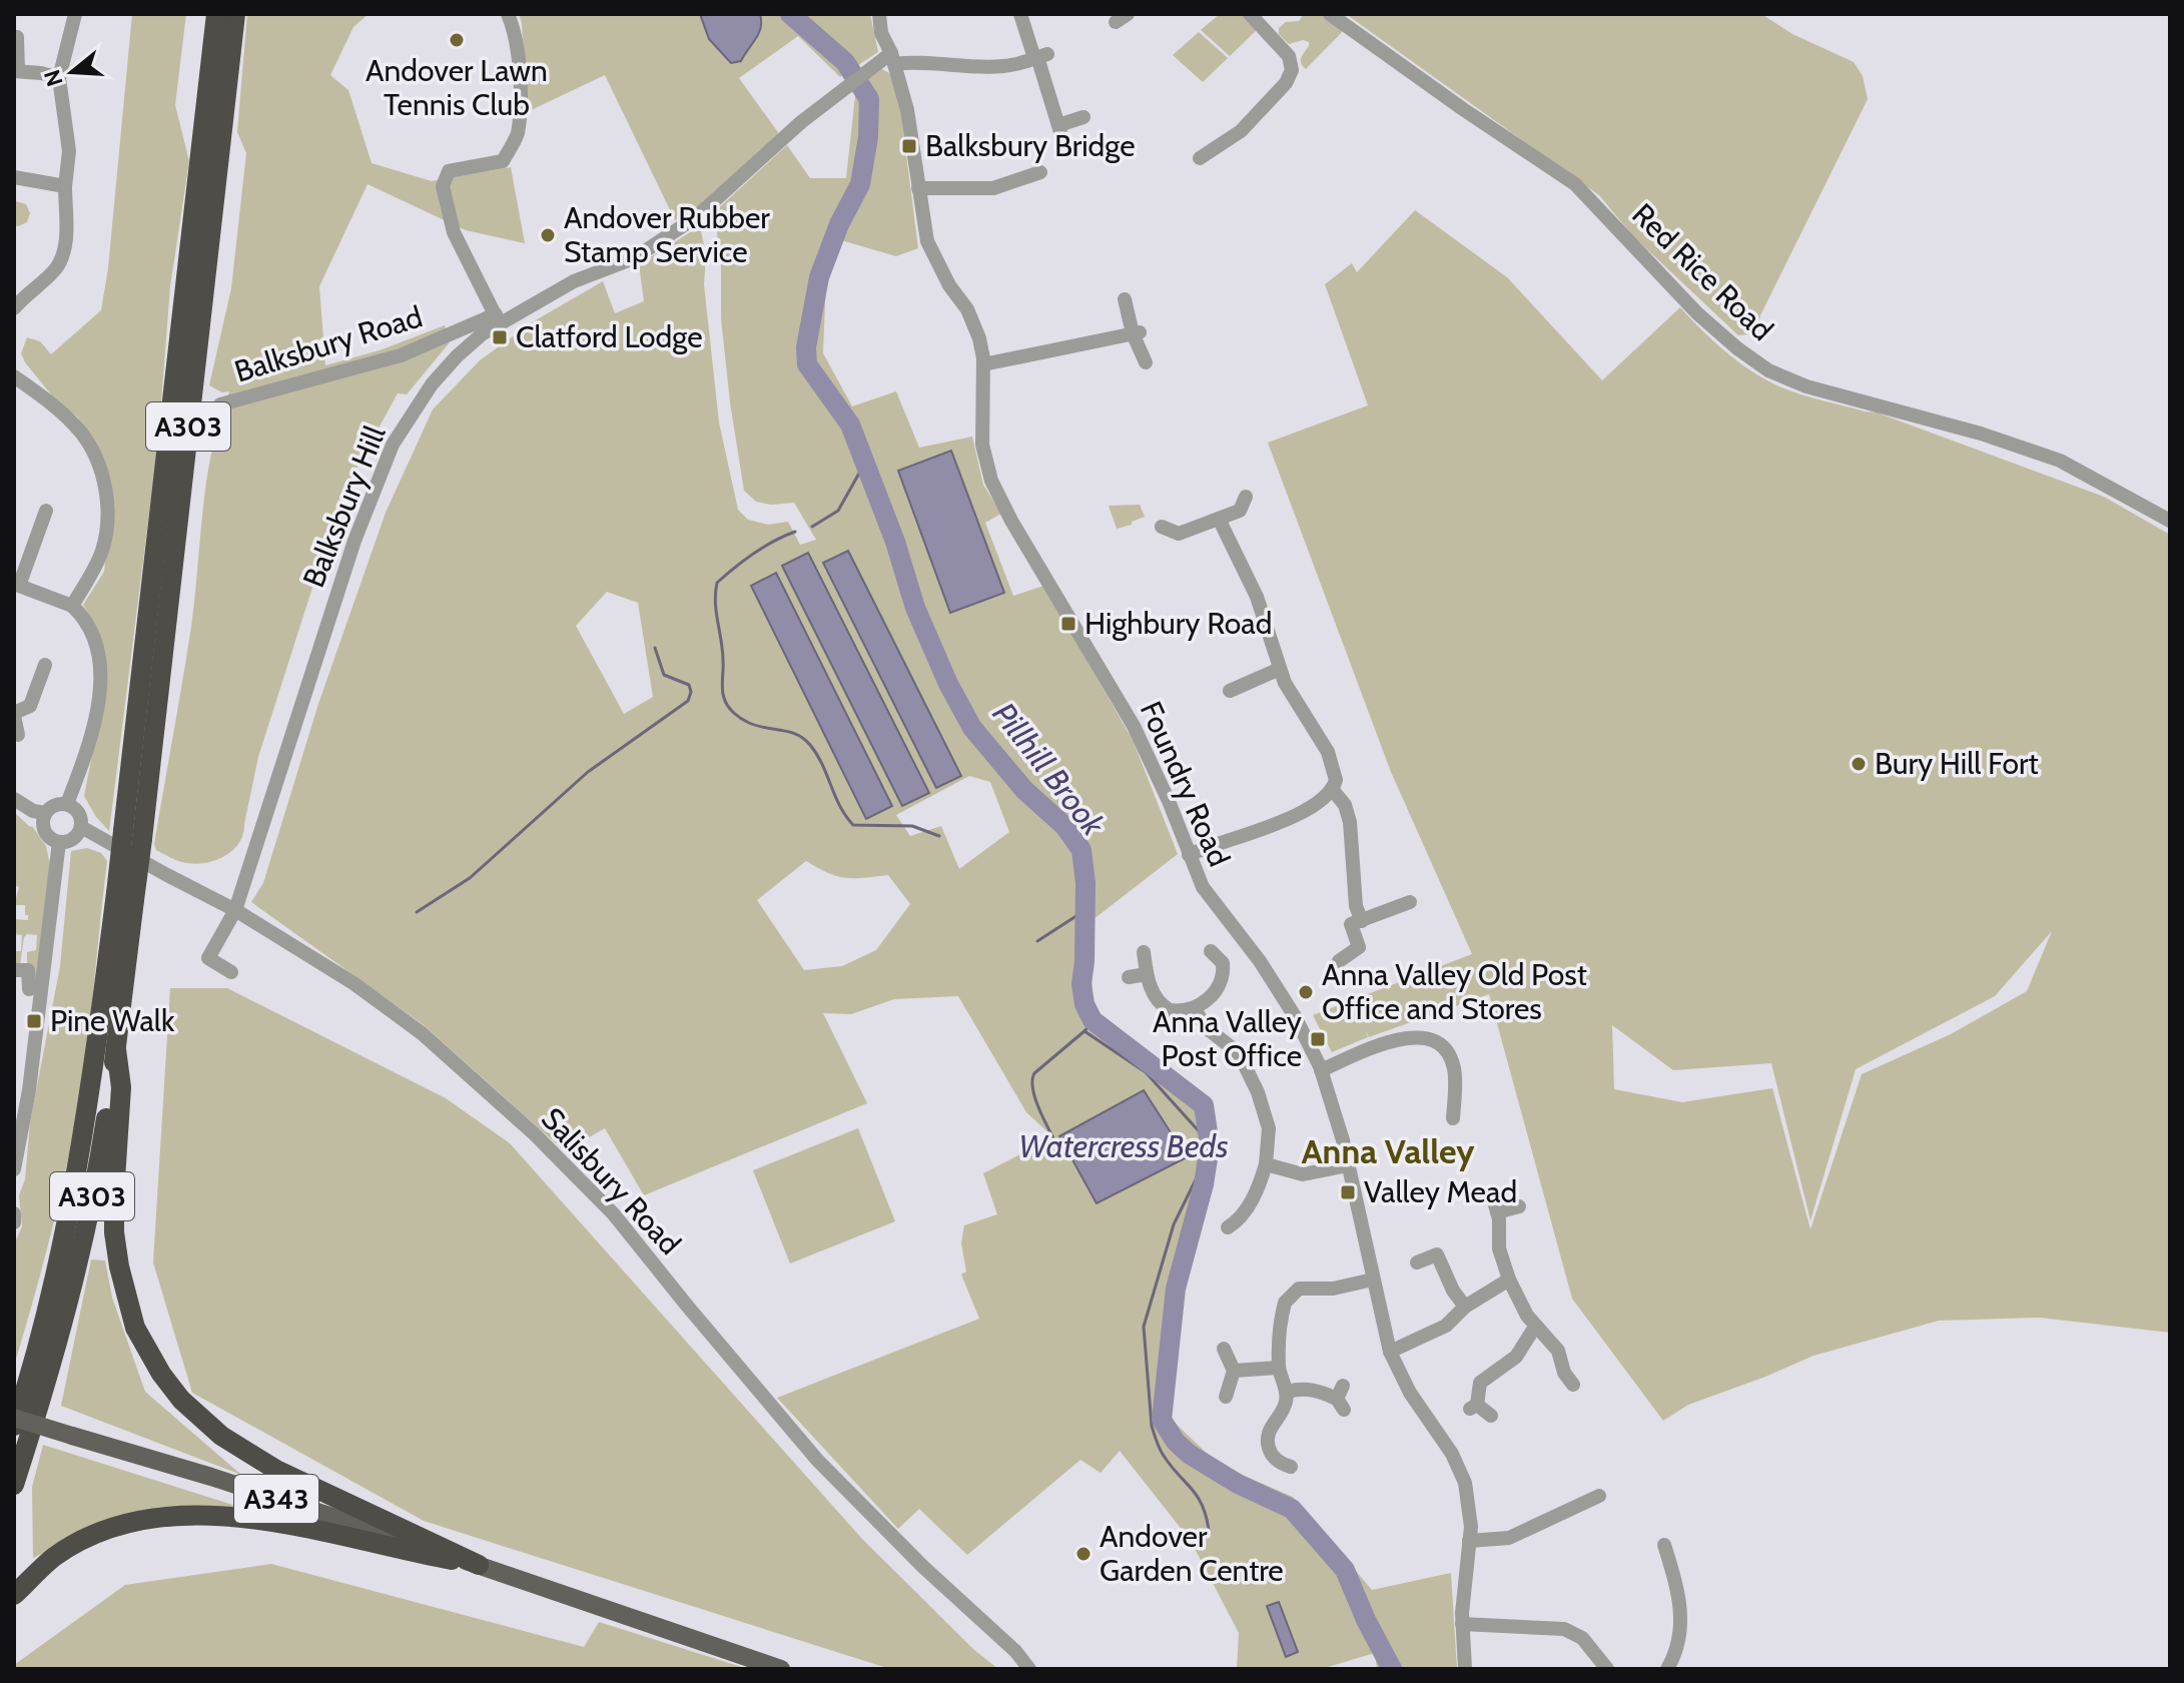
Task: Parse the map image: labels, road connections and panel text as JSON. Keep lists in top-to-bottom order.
{
  "streets": {
    "highway": ["A303"],
    "main road": ["A343"],
    "street": [
      "Red Rice Road",
      "Balksbury Road",
      "Balksbury Hill",
      "Foundry Road",
      "Salisbury Road"
    ]
  },
  "crossings": [
    ["Balksbury Road", "Balksbury Hill"],
    ["Balksbury Hill", "Foundry Road"],
    ["Balksbury Hill", "Salisbury Road"]
  ],
  "districts": ["Anna Valley"],
  "water": ["Pillhill Brook", "Watercress Beds"],
  "places": {
    "other": [
      "Andover Lawn Tennis Club",
      "Andover Rubber Stamp Service",
      "Bury Hill Fort",
      "Anna Valley Old Post Office and Stores",
      "Andover Garden Centre"
    ],
    "transit": [
      "Balksbury Bridge",
      "Clatford Lodge",
      "Highbury Road",
      "Pine Walk",
      "Anna Valley Post Office",
      "Valley Mead"
    ]
  },
  "north": "left"
}
